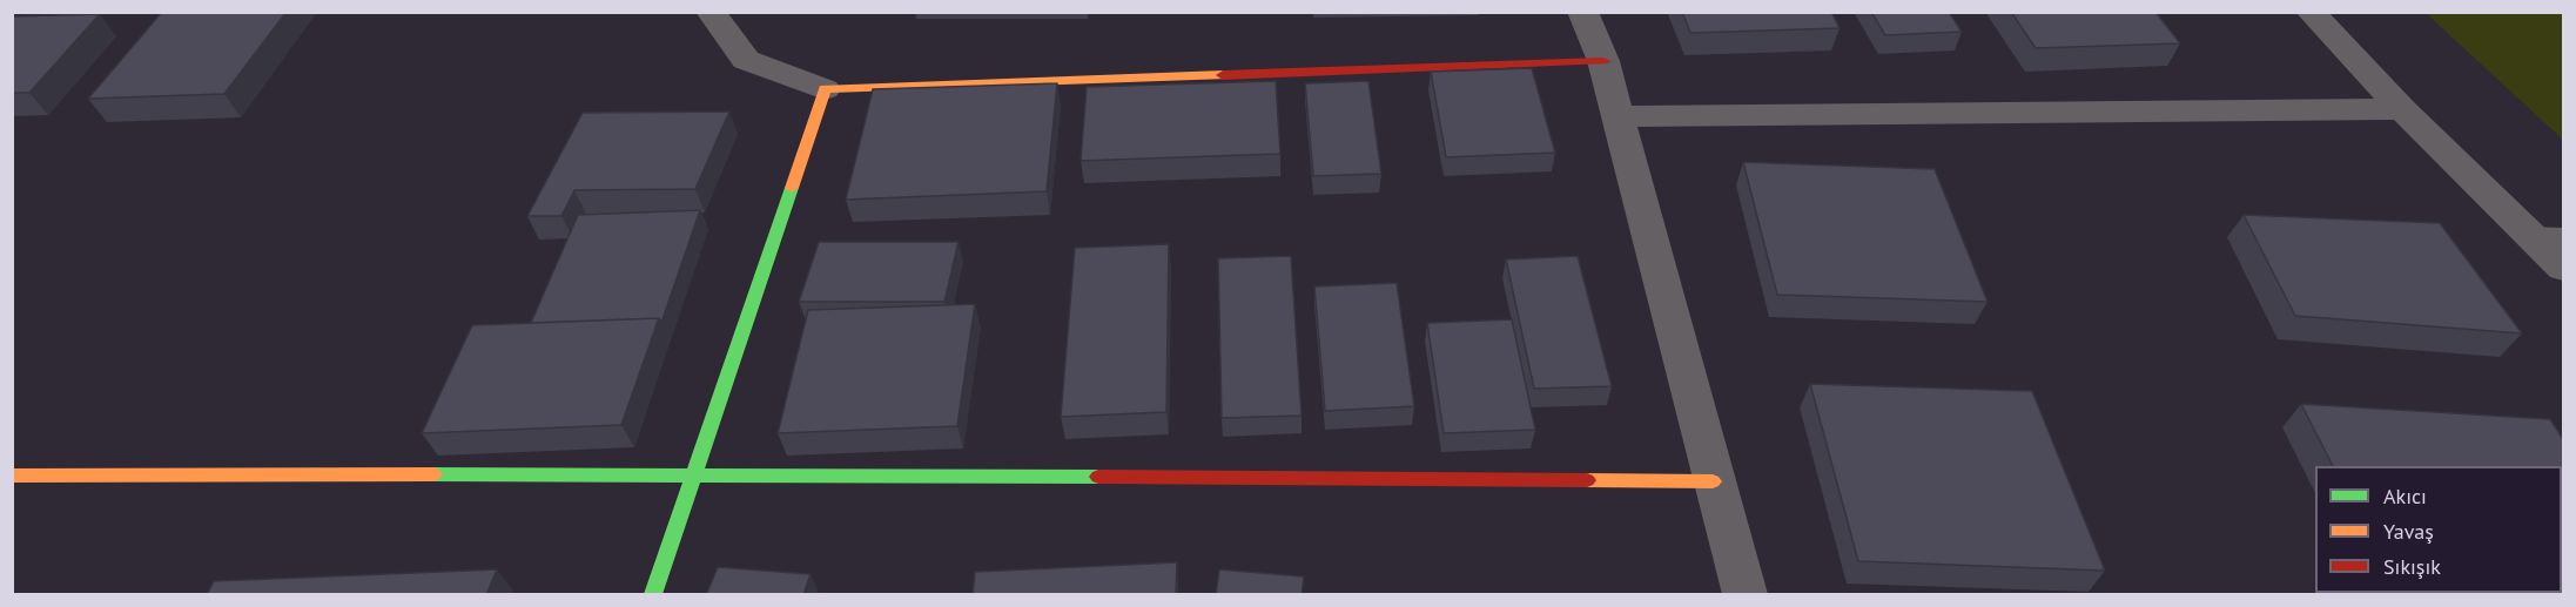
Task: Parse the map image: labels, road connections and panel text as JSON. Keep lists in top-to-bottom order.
{
  "legend": ["Akıcı", "Yavaş", "Sıkışık"]
}
